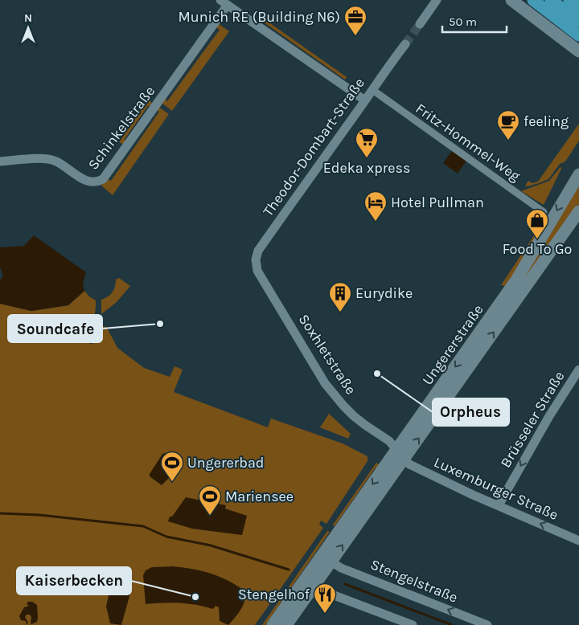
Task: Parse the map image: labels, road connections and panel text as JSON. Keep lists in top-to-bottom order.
{
  "streets": {
    "main road": ["Ungererstraße"],
    "street": [
      "Schinkelstraße",
      "Fritz-Hommel-Weg",
      "Theodor-Dombart-Straße",
      "Soxhletstraße",
      "Brüsseler Straße",
      "Luxemburger Straße",
      "Stengelstraße"
    ]
  },
  "crossings": [
    ["Theodor-Dombart-Straße", "Soxhletstraße"],
    ["Ungererstraße", "Soxhletstraße"],
    ["Ungererstraße", "Luxemburger Straße"],
    ["Ungererstraße", "Stengelstraße"],
    ["Soxhletstraße", "Luxemburger Straße"],
    ["Brüsseler Straße", "Luxemburger Straße"]
  ],
  "one_way": ["Brüsseler Straße", "Luxemburger Straße"],
  "places": {
    "office": ["Munich RE (Building N6)"],
    "cafe": ["feeling"],
    "supermarket": ["Edeka xpress"],
    "hotel": ["Hotel Pullman"],
    "shop": ["Food To Go"],
    "building": ["Eurydike"],
    "other": ["Soundcafe", "Orpheus", "Kaiserbecken"],
    "sports": ["Ungererbad", "Mariensee"],
    "restaurant": ["Stengelhof"]
  },
  "scale_bar": "50 m",
  "north": "top"
}
